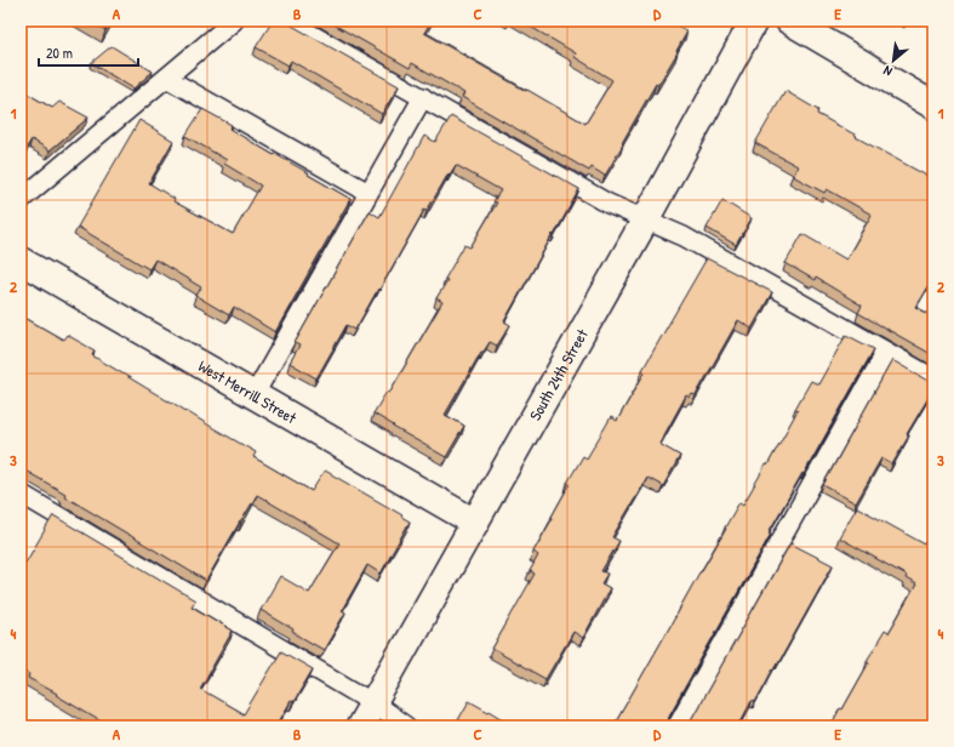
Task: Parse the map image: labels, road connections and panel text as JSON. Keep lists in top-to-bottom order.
{
  "streets": {
    "street": ["South 24th Street", "West Merrill Street"]
  },
  "crossings": [
    ["South 24th Street", "West Merrill Street"]
  ],
  "scale_bar": "20 m",
  "north": "bottom left",
  "grid": {
    "columns": [
      "A",
      "B",
      "C",
      "D",
      "E"
    ],
    "rows": [
      "1",
      "2",
      "3",
      "4"
    ]
  }
}
